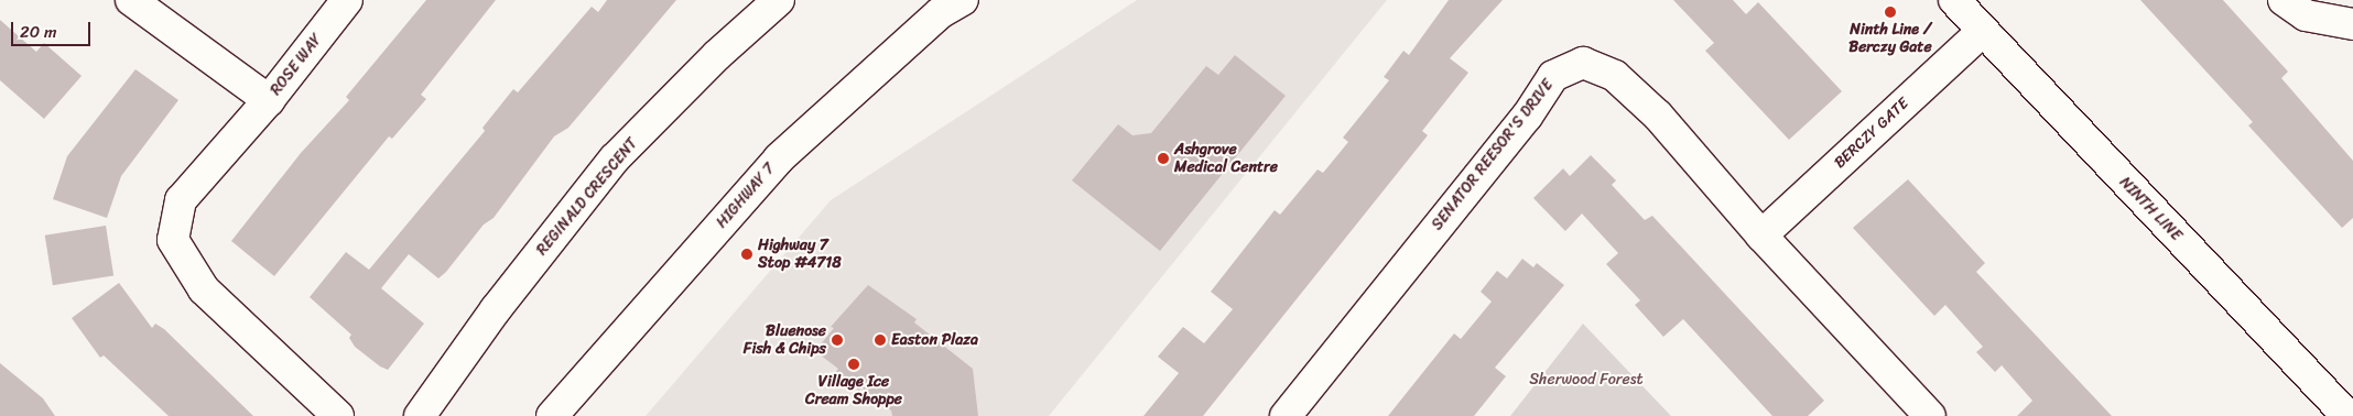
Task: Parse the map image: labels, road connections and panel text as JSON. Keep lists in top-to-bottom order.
{
  "streets": {
    "street": [
      "ROSE WAY",
      "BERCZY GATE",
      "SENATOR REESOR'S DRIVE",
      "HIGHWAY 7",
      "REGINALD CRESCENT",
      "NINTH LINE"
    ]
  },
  "crossings": [
    ["BERCZY GATE", "SENATOR REESOR'S DRIVE"],
    ["BERCZY GATE", "NINTH LINE"]
  ],
  "parks": ["Sherwood Forest"],
  "places": [
    "Ninth Line / Berczy Gate",
    "Ashgrove Medical Centre",
    "Highway 7 Stop #4718",
    "Bluenose Fish & Chips",
    "Easton Plaza",
    "Village Ice Cream Shoppe"
  ],
  "scale_bar": "20 m"
}
